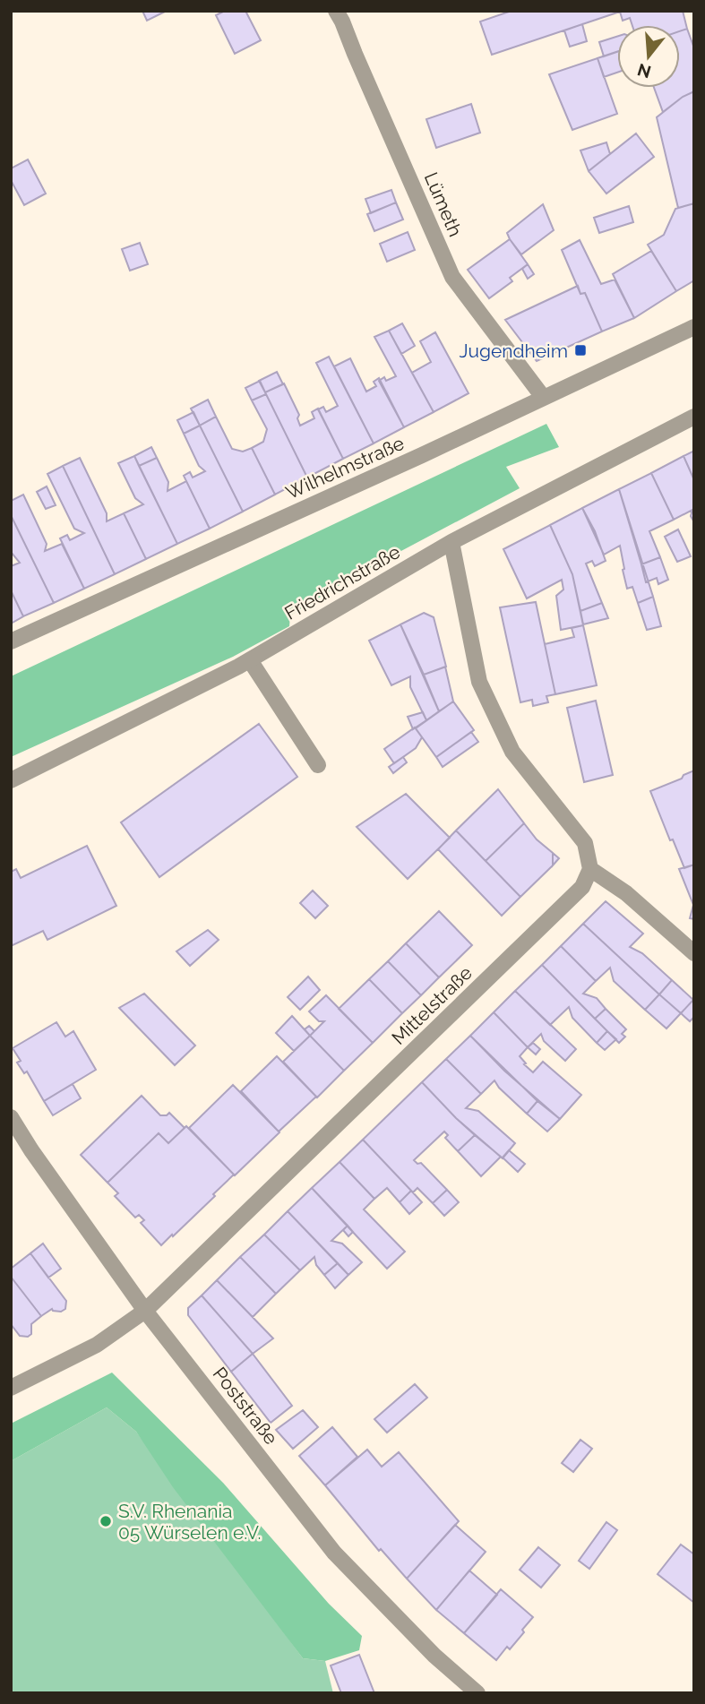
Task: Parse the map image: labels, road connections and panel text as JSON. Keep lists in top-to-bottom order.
{
  "streets": {
    "street": [
      "Lümeth",
      "Wilhelmstraße",
      "Friedrichstraße",
      "Mittelstraße",
      "Poststraße"
    ]
  },
  "crossings": [
    ["Lümeth", "Wilhelmstraße"],
    ["Mittelstraße", "Poststraße"]
  ],
  "places": {
    "transit": ["Jugendheim"],
    "other": ["S.V. Rhenania 05 Würselen e.V."]
  },
  "north": "bottom"
}
